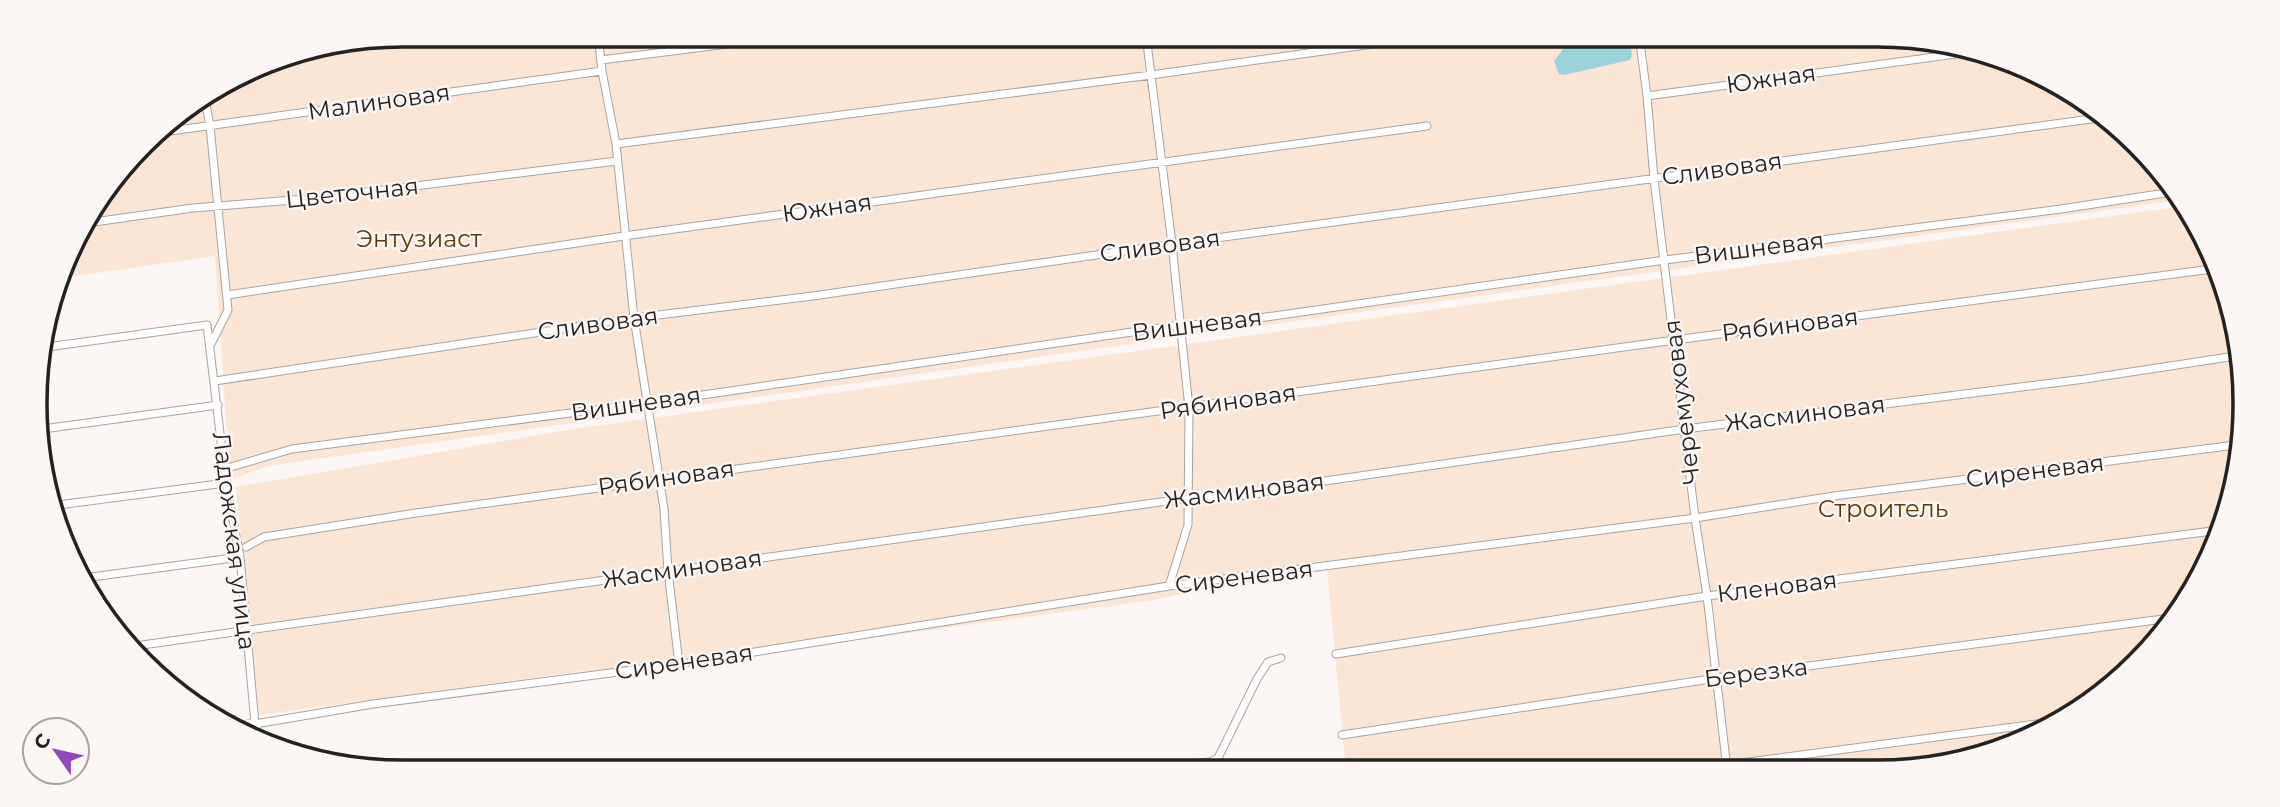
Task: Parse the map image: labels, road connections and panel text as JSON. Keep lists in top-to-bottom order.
{
  "streets": {
    "main road": ["Ладожская улица"],
    "street": [
      "Южная",
      "Малиновая",
      "Сливовая",
      "Цветочная",
      "Вишневая",
      "Рябиновая",
      "Черемуховая",
      "Жасминовая",
      "Сиреневая",
      "Кленовая",
      "Березка"
    ]
  },
  "crossings": [
    ["Южная", "Черемуховая"],
    ["Сливовая", "Черемуховая"],
    ["Сливовая", "Ладожская улица"],
    ["Вишневая", "Черемуховая"],
    ["Вишневая", "Ладожская улица"],
    ["Рябиновая", "Черемуховая"],
    ["Черемуховая", "Жасминовая"],
    ["Черемуховая", "Сиреневая"],
    ["Черемуховая", "Кленовая"],
    ["Черемуховая", "Березка"],
    ["Жасминовая", "Ладожская улица"],
    ["Сиреневая", "Ладожская улица"]
  ],
  "parks": ["Энтузиаст", "Строитель"],
  "north": "top left"
}
